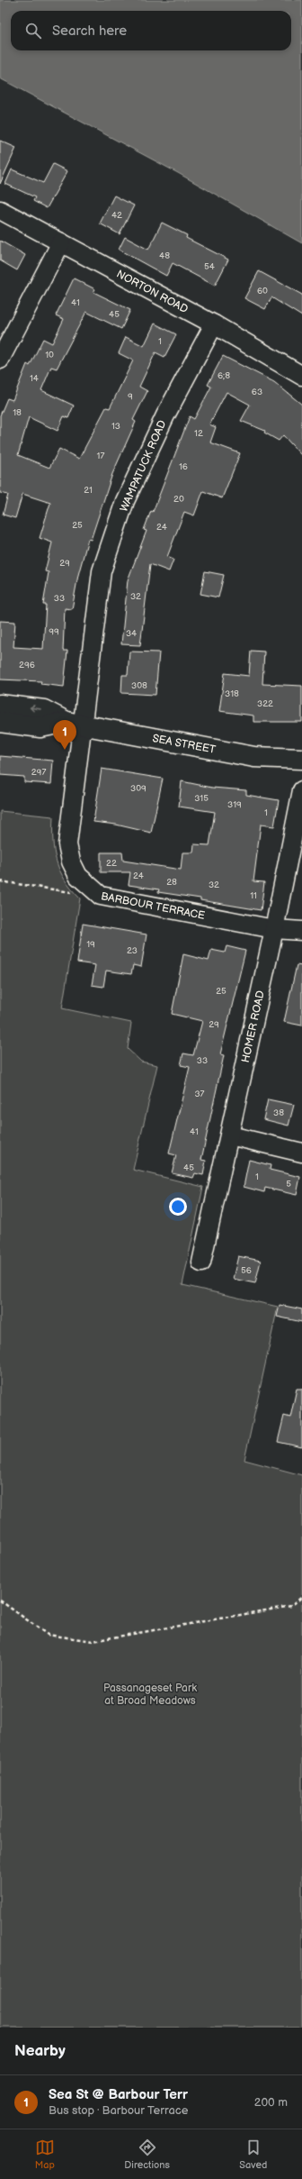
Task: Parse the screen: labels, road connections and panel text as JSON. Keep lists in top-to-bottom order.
{
  "streets": {
    "main road": ["SEA STREET"],
    "street": [
      "NORTON ROAD",
      "WAMPATUCK ROAD",
      "BARBOUR TERRACE",
      "HOMER ROAD"
    ]
  },
  "crossings": [
    ["NORTON ROAD", "WAMPATUCK ROAD"],
    ["WAMPATUCK ROAD", "SEA STREET"],
    ["WAMPATUCK ROAD", "BARBOUR TERRACE"],
    ["SEA STREET", "BARBOUR TERRACE"],
    ["BARBOUR TERRACE", "HOMER ROAD"]
  ],
  "parks": ["Passanageset Park at Broad Meadows"],
  "house_numbers": [
    "42",
    "48",
    "54",
    "60",
    "41",
    "45",
    "1",
    "10",
    "6;8",
    "14",
    "63",
    "9",
    "18",
    "13",
    "12",
    "17",
    "16",
    "21",
    "20",
    "25",
    "24",
    "29",
    "32",
    "33",
    "99",
    "34",
    "296",
    "308",
    "318",
    "322",
    "297",
    "309",
    "315",
    "319",
    "1",
    "22",
    "24",
    "28",
    "32",
    "11",
    "19",
    "23",
    "25",
    "29",
    "33",
    "37",
    "38",
    "41",
    "45",
    "1",
    "5",
    "56"
  ],
  "page": {
    "search": "Search here",
    "pins": "1",
    "heading": "Nearby",
    "list": [
      {
        "mark": "1",
        "name": "Sea St @ Barbour Terr",
        "note": "Bus stop · Barbour Terrace",
        "value": "200 m"
      }
    ],
    "nav": ["Map", "Directions", "Saved"]
  }
}
